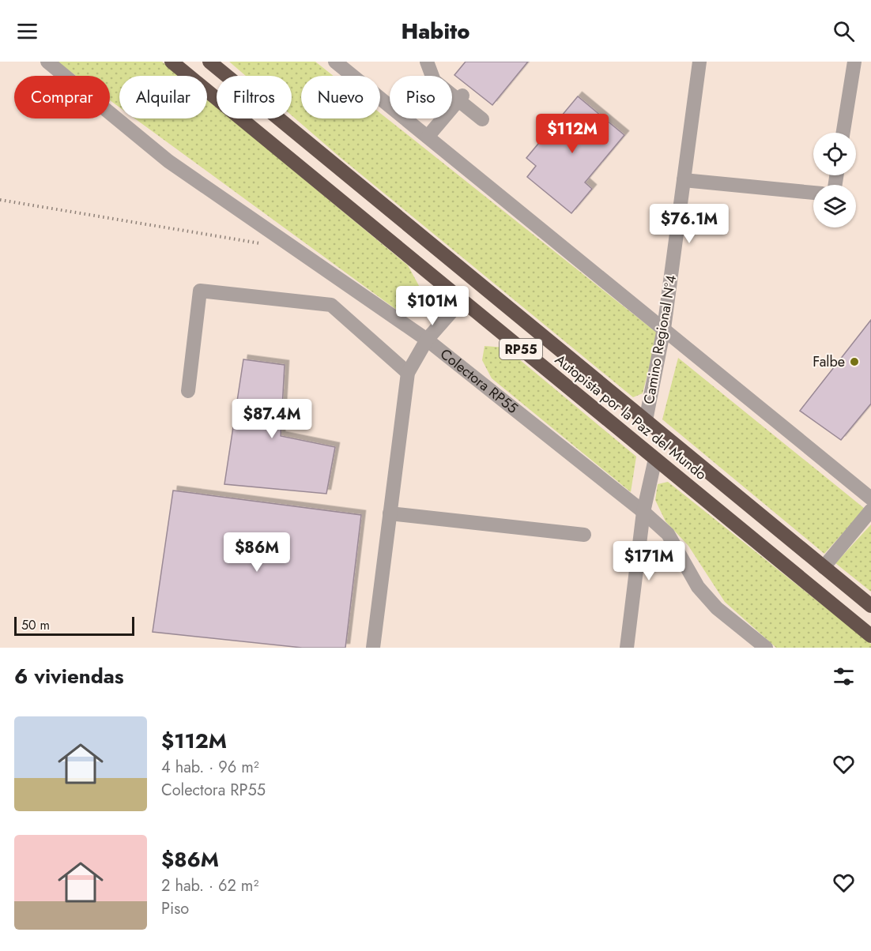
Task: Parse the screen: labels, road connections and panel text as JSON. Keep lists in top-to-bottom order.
{
  "streets": {
    "highway": ["RP55", "Autopista por la Paz del Mundo"],
    "street": ["Camino Regional Nº4", "Colectora RP55"]
  },
  "crossings": [
    ["Camino Regional Nº4", "Autopista por la Paz del Mundo"]
  ],
  "places": ["Falbe"],
  "scale_bar": "50 m",
  "page": {
    "header": "Habito",
    "chip": [
      "Comprar",
      "Alquilar",
      "Filtros",
      "Nuevo",
      "Piso"
    ],
    "price": [
      "$112M",
      "$76.1M",
      "$101M",
      "$87.4M",
      "$86M",
      "$171M"
    ],
    "scale": "50 m",
    "heading": "6 viviendas",
    "list": [
      {
        "name": "$112M",
        "note": "4 hab. · 96 m² · Colectora RP55"
      },
      {
        "name": "$86M",
        "note": "2 hab. · 62 m² · Piso"
      }
    ]
  }
}
